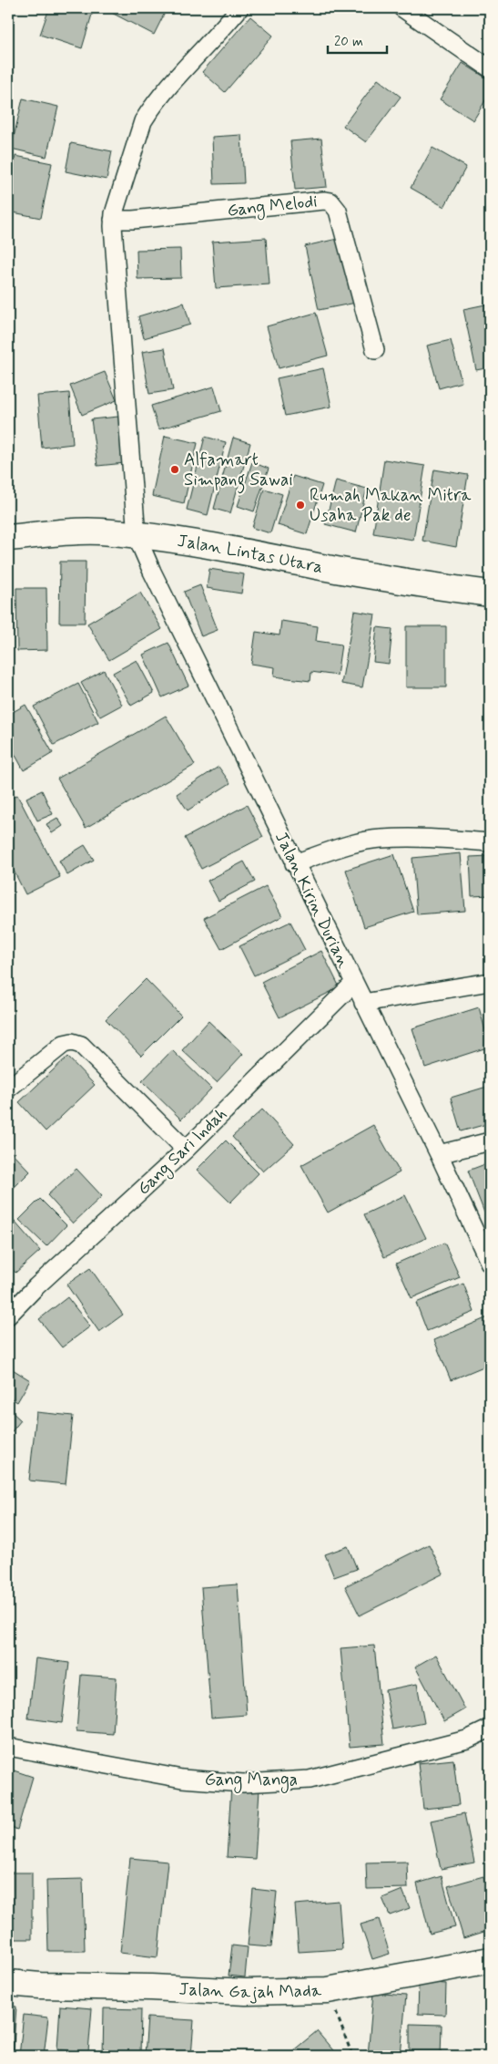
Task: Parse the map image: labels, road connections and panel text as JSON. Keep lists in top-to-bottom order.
{
  "streets": {
    "main road": ["Jalan Lintas Utara", "Jalan Gajah Mada"],
    "street": [
      "Gang Melodi",
      "Jalan Kirin Durian",
      "Gang Sari Indah",
      "Gang Manga"
    ]
  },
  "crossings": [
    ["Jalan Lintas Utara", "Jalan Kirin Durian"],
    ["Jalan Kirin Durian", "Gang Sari Indah"]
  ],
  "places": ["Alfamart Simpang Sawai", "Rumah Makan Mitra Usaha Pak de"],
  "scale_bar": "20 m"
}
